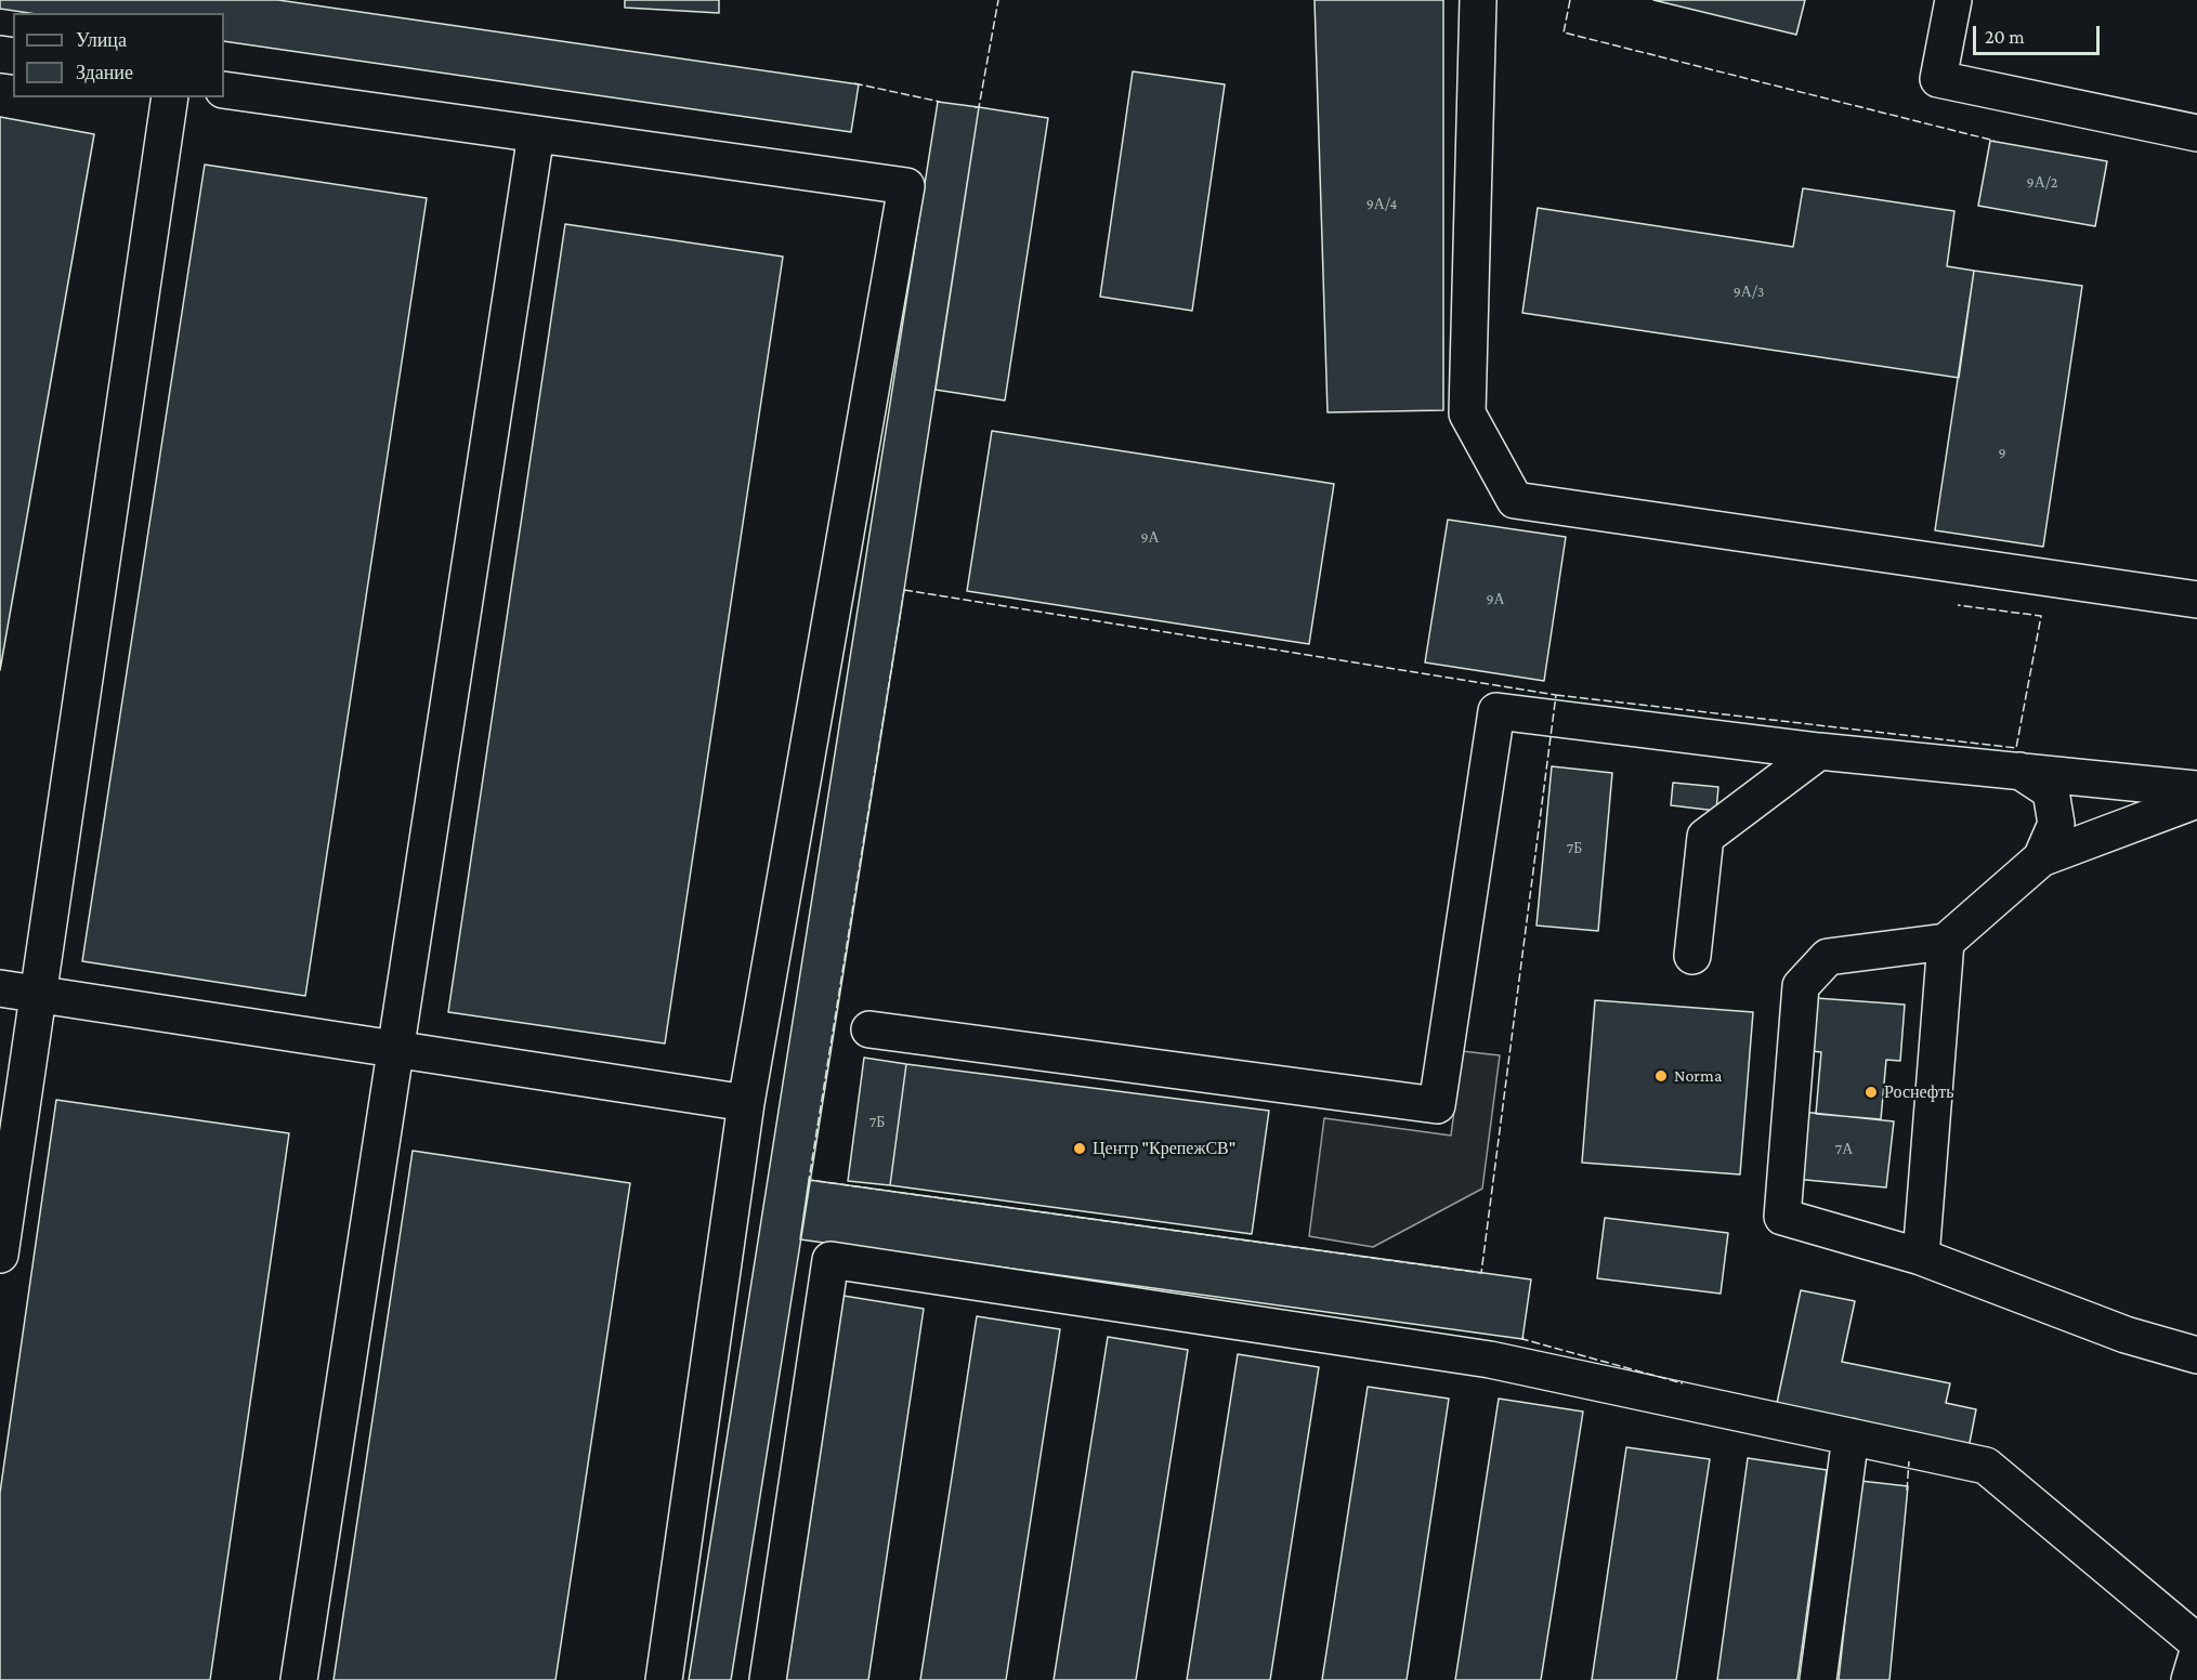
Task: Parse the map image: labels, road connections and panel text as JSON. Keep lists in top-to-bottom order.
{
  "places": ["Norma", "Роснефть", "Центр \"КрепежСВ\""],
  "house_numbers": [
    "9А/2",
    "9А/4",
    "9А/3",
    "9",
    "9А",
    "9А",
    "7Б",
    "7Б",
    "7А"
  ],
  "legend": ["Улица", "Здание"],
  "scale_bar": "20 m"
}
